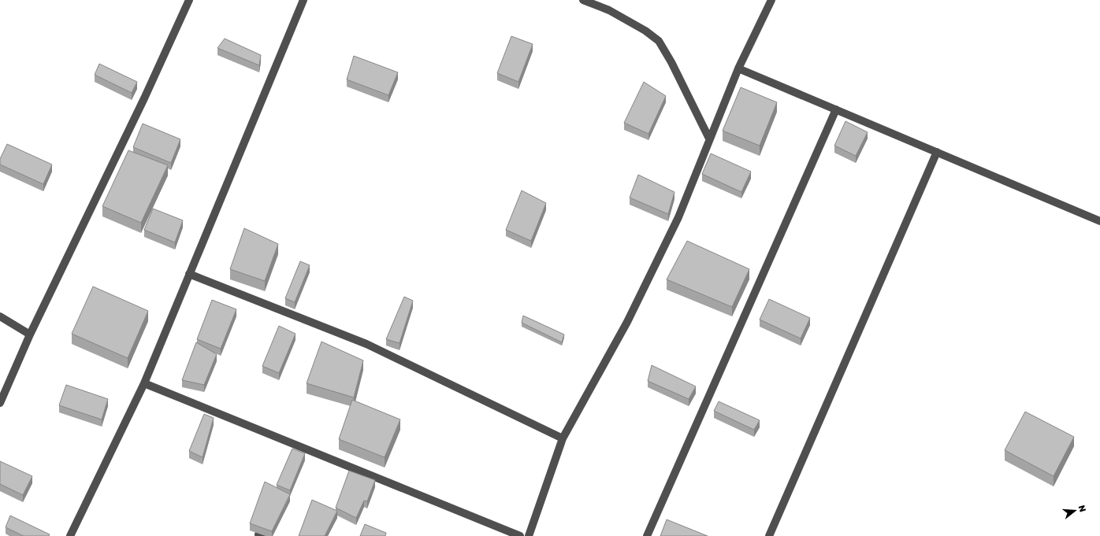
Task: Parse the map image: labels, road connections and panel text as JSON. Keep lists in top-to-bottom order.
{
  "north": "right"
}
